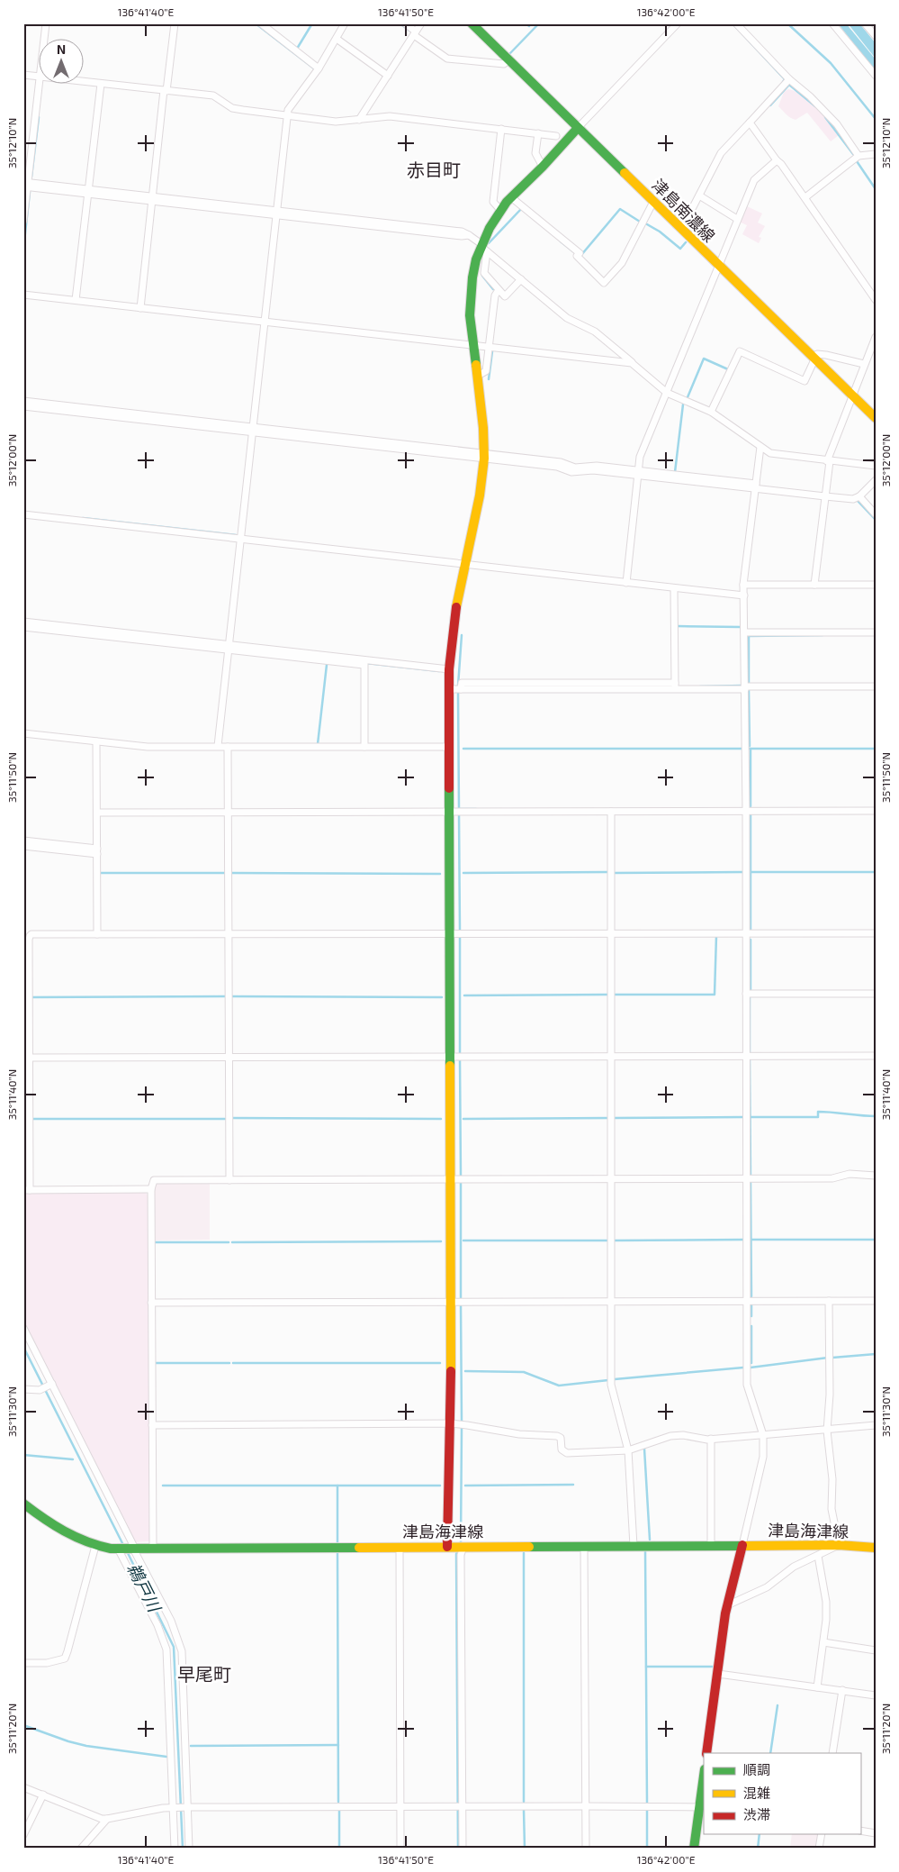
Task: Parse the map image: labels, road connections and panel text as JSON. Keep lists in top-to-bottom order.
{
  "streets": {
    "street": ["津島南濃線", "津島海津線"]
  },
  "districts": ["赤目町", "早尾町"],
  "water": ["鵜戸川"],
  "legend": ["順調", "混雑", "渋滞"],
  "north": "top",
  "coordinates": [
    "136°41'40\"E",
    "136°41'50\"E",
    "136°42'00\"E",
    "35°12'10\"N",
    "35°12'00\"N",
    "35°11'50\"N",
    "35°11'40\"N",
    "35°11'30\"N",
    "35°11'20\"N"
  ]
}
